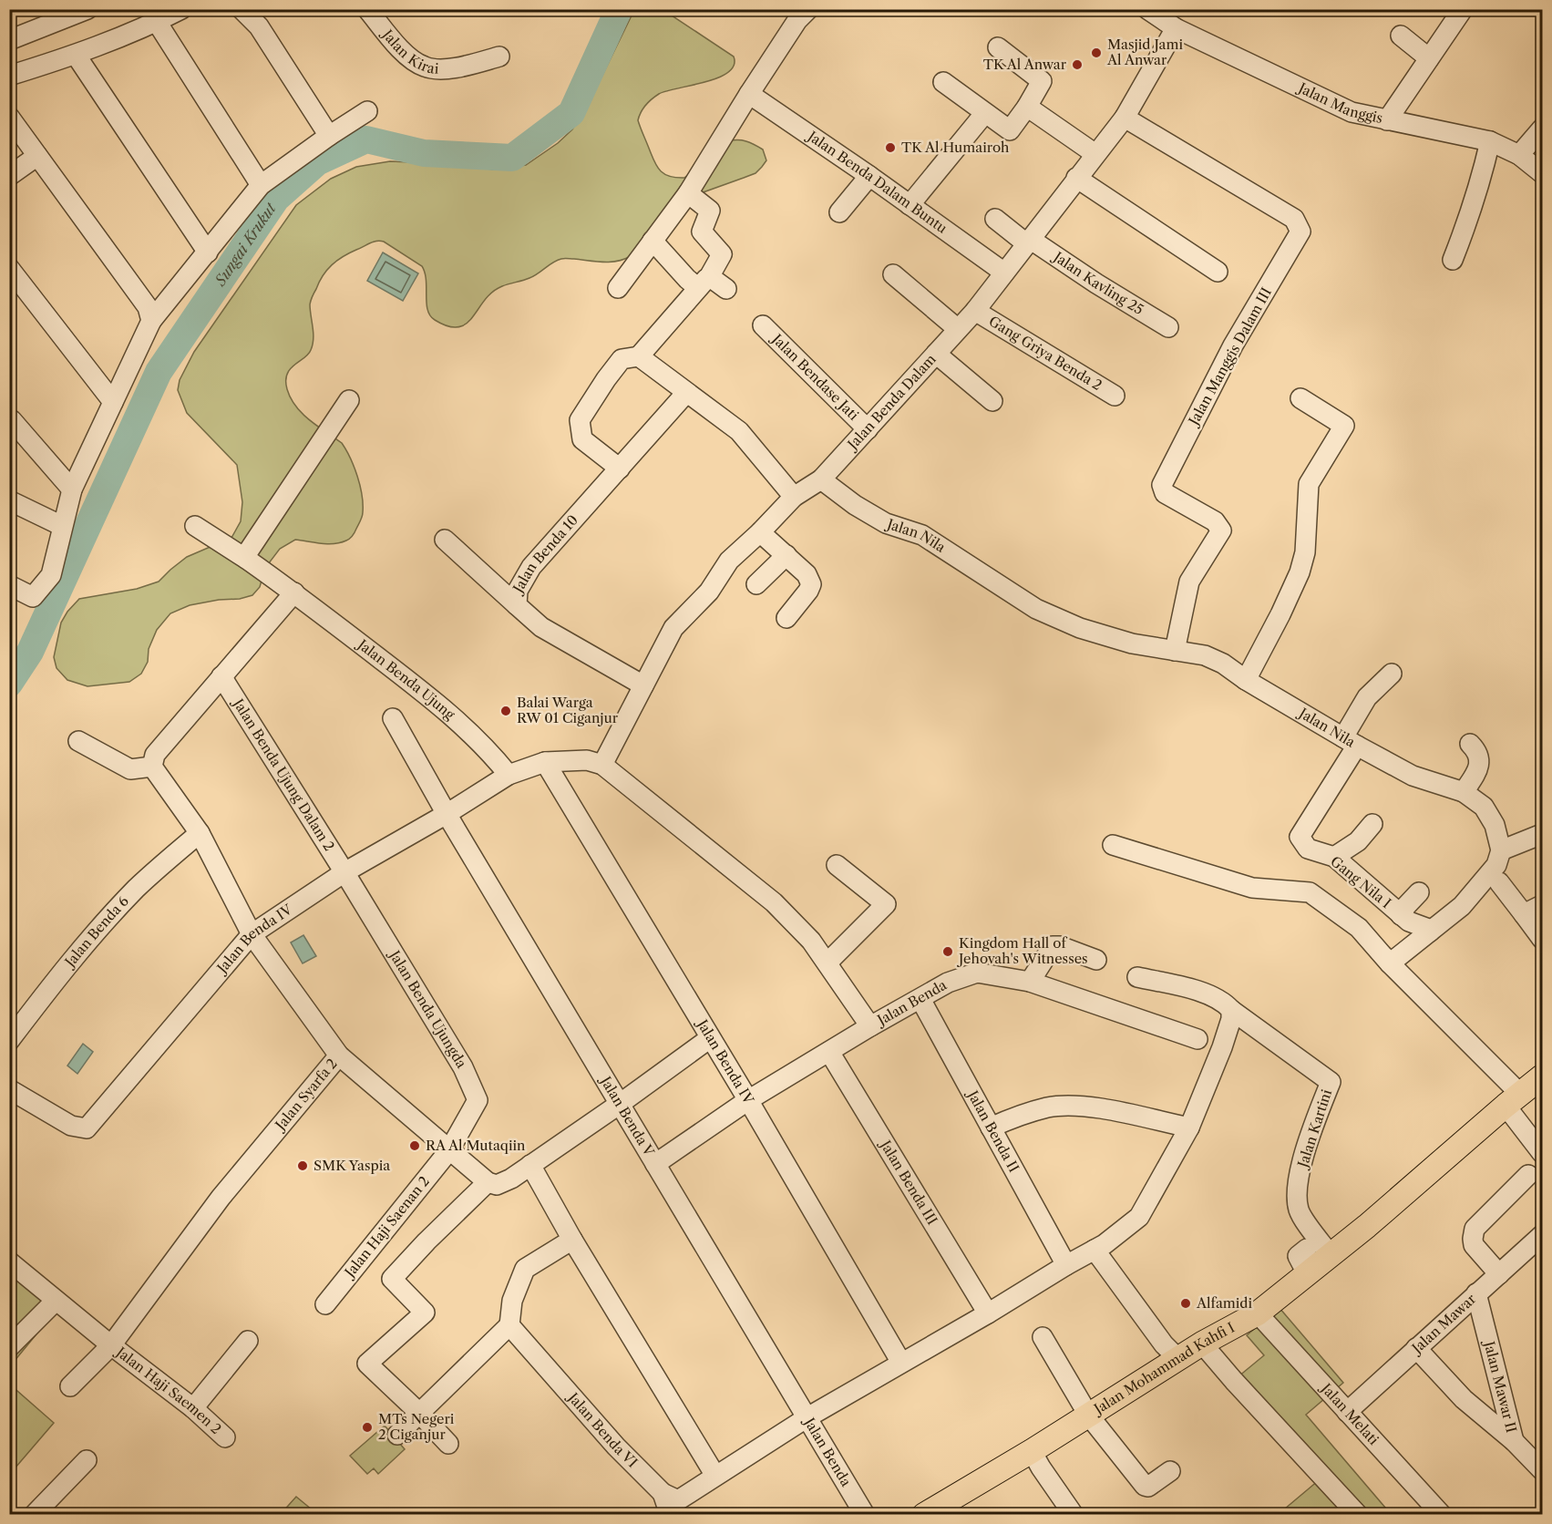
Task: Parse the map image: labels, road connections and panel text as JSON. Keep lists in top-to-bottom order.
{
  "streets": {
    "main road": ["Jalan Mohammad Kahfi I"],
    "street": [
      "Jalan Kirai",
      "Jalan Manggis",
      "Jalan Benda Dalam Buntu",
      "Jalan Kavling 25",
      "Gang Griya Benda 2",
      "Jalan Manggis Dalam III",
      "Jalan Bendase Jati",
      "Jalan Benda Dalam",
      "Jalan Nila",
      "Jalan Benda 10",
      "Jalan Benda Ujung",
      "Jalan Benda Ujung Dalam 2",
      "Gang Nila I",
      "Jalan Benda 6",
      "Jalan Benda IV",
      "Jalan Benda",
      "Jalan Benda Ujungda",
      "Jalan Syarfa 2",
      "Jalan Benda V",
      "Jalan Kartini",
      "Jalan Benda II",
      "Jalan Benda III",
      "Jalan Haji Saenan 2",
      "Jalan Mawar",
      "Jalan Mawar II",
      "Jalan Haji Saemen 2",
      "Jalan Melati",
      "Jalan Benda VI"
    ]
  },
  "crossings": [
    ["Jalan Manggis", "Jalan Benda Dalam"],
    ["Jalan Benda Dalam Buntu", "Jalan Benda Dalam"],
    ["Jalan Kavling 25", "Jalan Benda Dalam"],
    ["Gang Griya Benda 2", "Jalan Benda Dalam"],
    ["Jalan Manggis Dalam III", "Jalan Benda Dalam"],
    ["Jalan Manggis Dalam III", "Jalan Nila"],
    ["Jalan Bendase Jati", "Jalan Benda Dalam"],
    ["Jalan Benda Dalam", "Jalan Nila"],
    ["Jalan Benda Dalam", "Jalan Benda 10"],
    ["Jalan Benda Dalam", "Jalan Benda IV"],
    ["Jalan Nila", "Gang Nila I"],
    ["Jalan Benda Ujung", "Jalan Benda IV"],
    ["Jalan Benda Ujung Dalam 2", "Jalan Benda IV"],
    ["Jalan Benda Ujung Dalam 2", "Jalan Benda Ujungda"],
    ["Jalan Benda IV", "Jalan Benda"],
    ["Jalan Benda IV", "Jalan Benda Ujungda"],
    ["Jalan Benda IV", "Jalan Benda V"],
    ["Jalan Benda", "Jalan Benda V"],
    ["Jalan Benda", "Jalan Kartini"],
    ["Jalan Benda", "Jalan Benda II"],
    ["Jalan Benda", "Jalan Benda III"],
    ["Jalan Benda Ujungda", "Jalan Syarfa 2"],
    ["Jalan Benda Ujungda", "Jalan Haji Saenan 2"],
    ["Jalan Syarfa 2", "Jalan Haji Saenan 2"],
    ["Jalan Syarfa 2", "Jalan Haji Saemen 2"],
    ["Jalan Kartini", "Jalan Mohammad Kahfi I"],
    ["Jalan Mawar", "Jalan Mawar II"],
    ["Jalan Mawar", "Jalan Melati"],
    ["Jalan Mohammad Kahfi I", "Jalan Melati"]
  ],
  "water": ["Sungai Krukut"],
  "places": [
    "Masjid Jami Al Anwar",
    "TK Al Anwar",
    "TK Al Humairoh",
    "Balai Warga RW 01 Ciganjur",
    "Kingdom Hall of Jehovah's Witnesses",
    "RA Al Mutaqiin",
    "SMK Yaspia",
    "Alfamidi",
    "MTs Negeri 2 Ciganjur"
  ]
}
